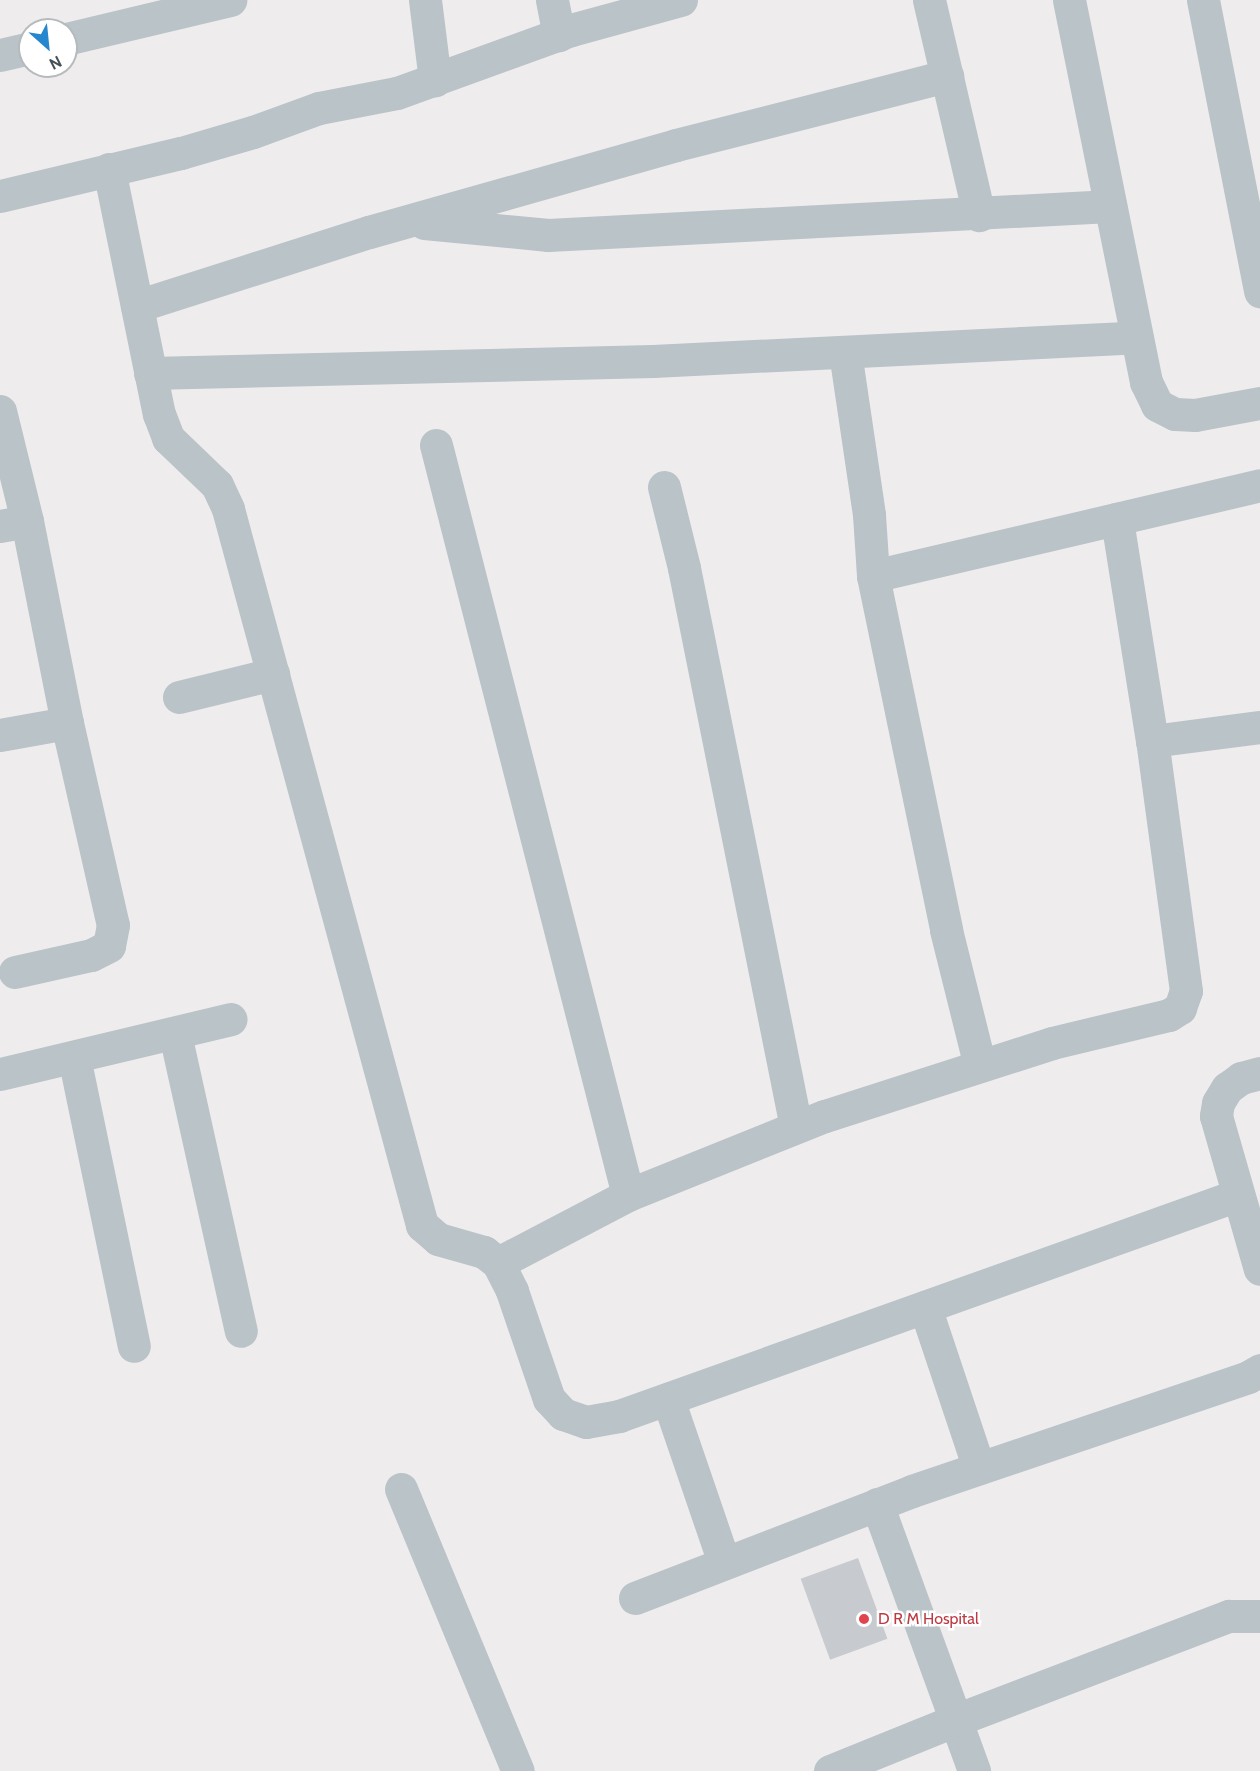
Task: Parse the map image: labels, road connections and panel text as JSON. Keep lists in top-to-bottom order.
{
  "places": ["D R M Hospital"],
  "north": "bottom right"
}
